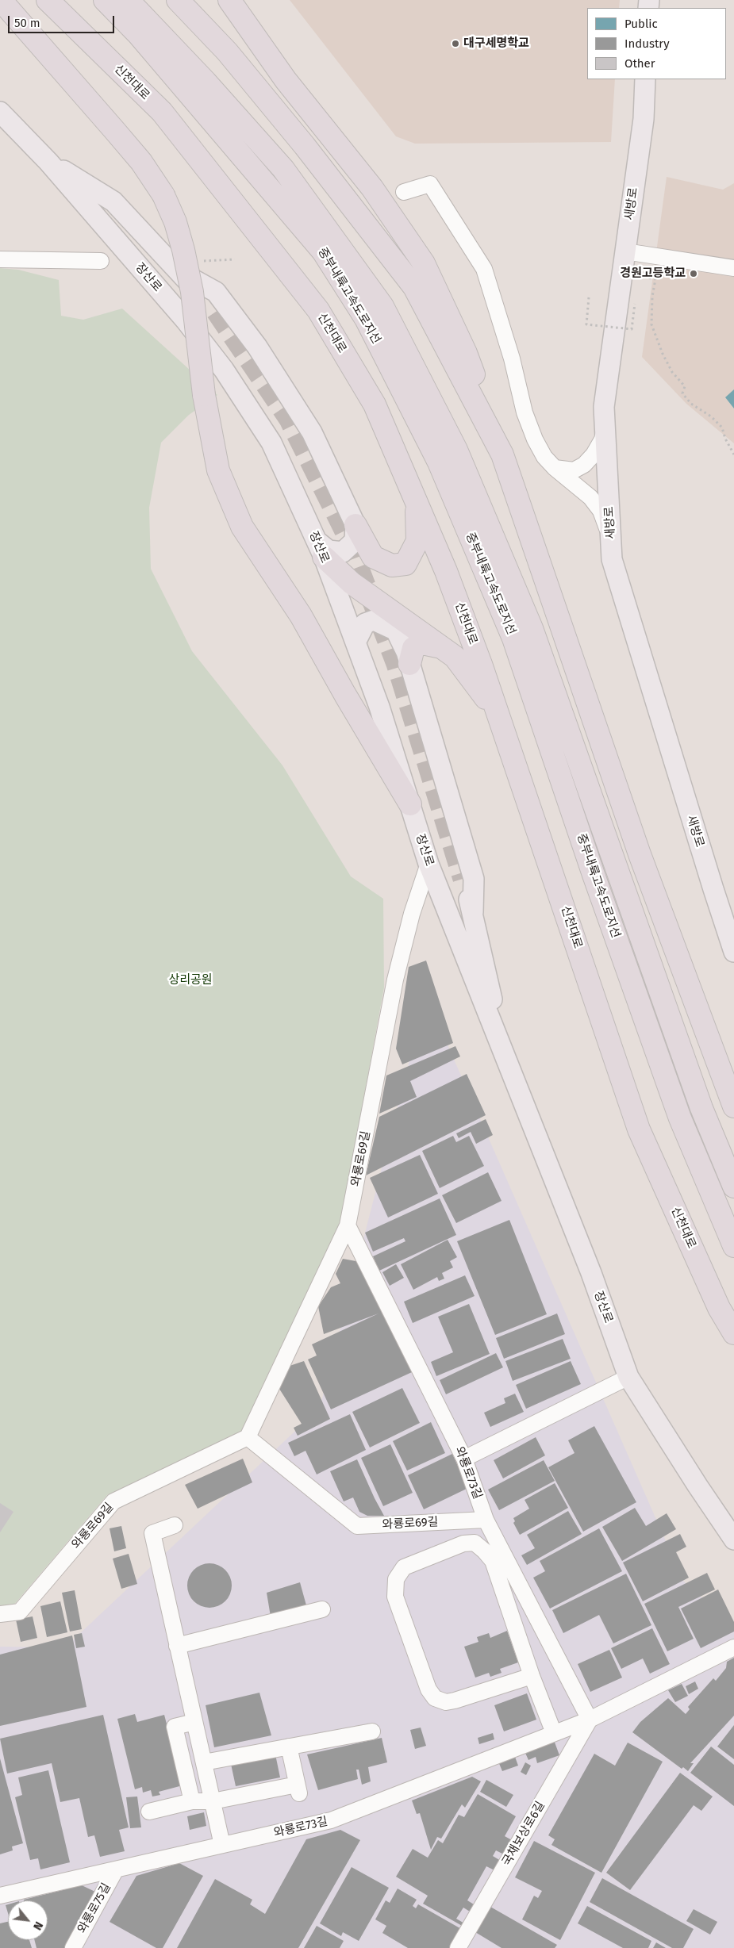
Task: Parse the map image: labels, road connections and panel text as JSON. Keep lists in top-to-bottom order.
{
  "streets": {
    "highway": ["신천대로", "중부내륙고속도로지선"],
    "main road": ["새방로", "장산로"],
    "street": [
      "와룡로69길",
      "와룡로73길",
      "국채보상로6길",
      "와룡로75길"
    ]
  },
  "crossings": [
    ["장산로", "와룡로69길"],
    ["와룡로69길", "와룡로73길"],
    ["와룡로73길", "국채보상로6길"],
    ["와룡로73길", "와룡로75길"]
  ],
  "parks": ["상리공원"],
  "places": ["대구세명학교", "경원고등학교"],
  "legend": ["Public", "Industry", "Other"],
  "scale_bar": "50 m",
  "north": "bottom right"
}
